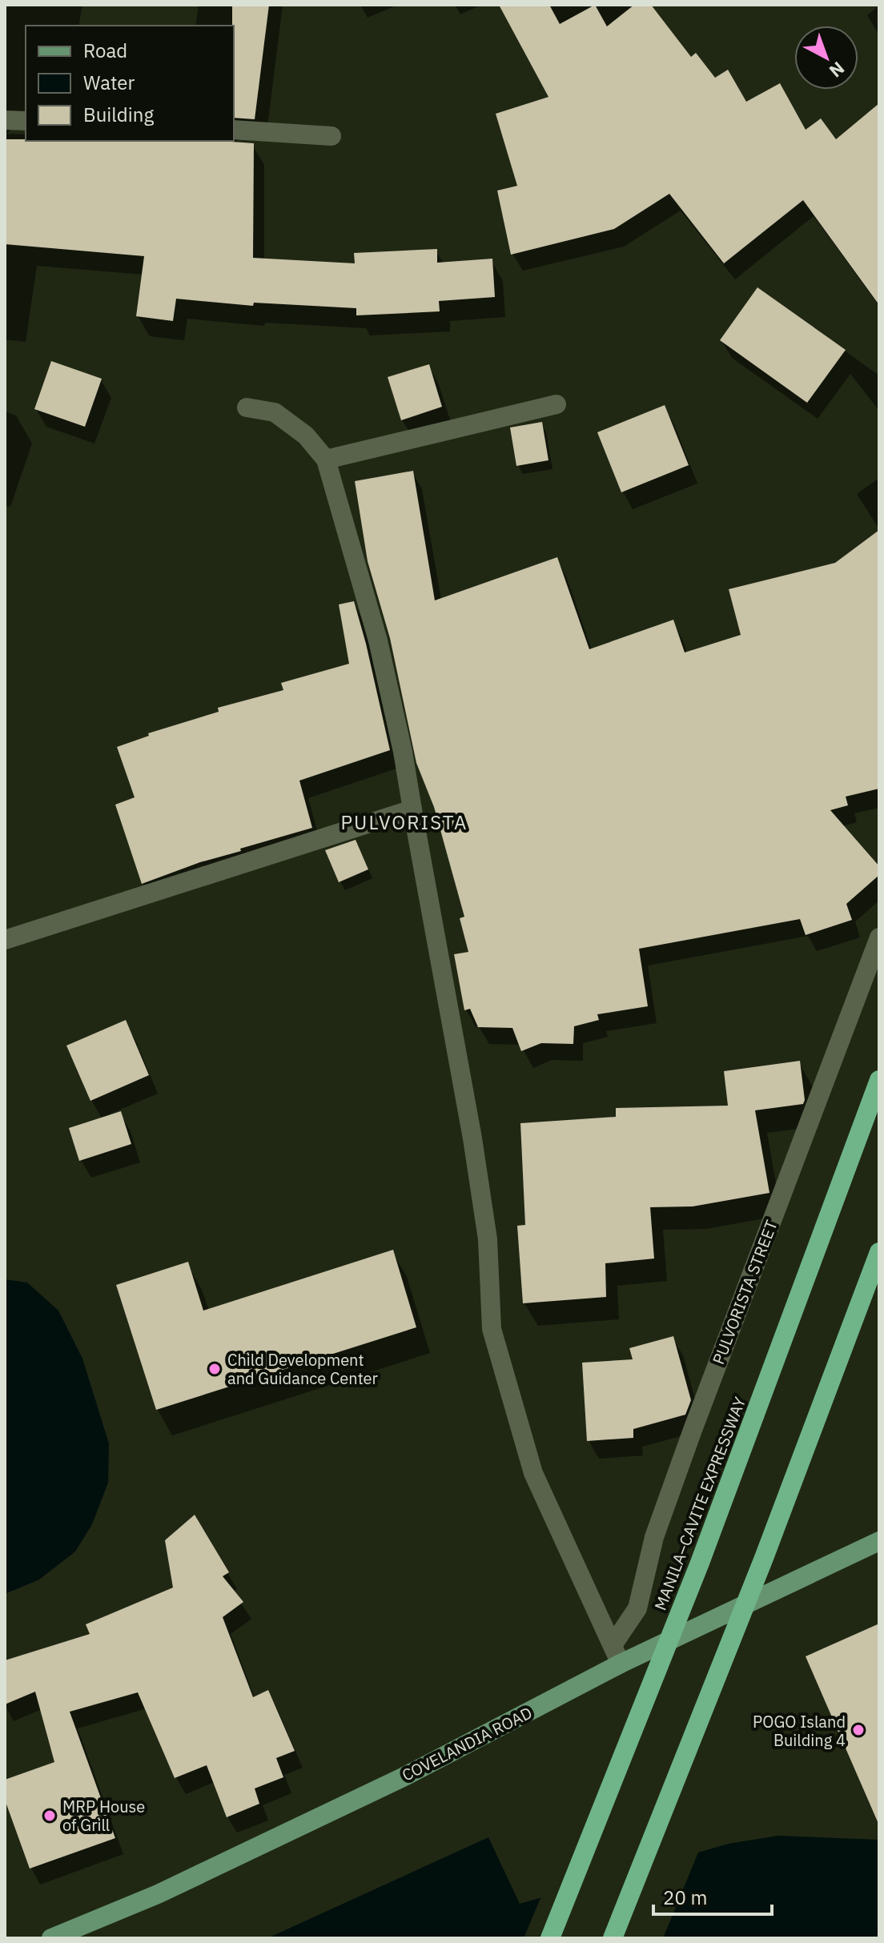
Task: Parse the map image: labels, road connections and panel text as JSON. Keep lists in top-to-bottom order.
{
  "streets": {
    "highway": ["MANILA–CAVITE EXPRESSWAY"],
    "main road": ["COVELANDIA ROAD"],
    "street": ["PULVORISTA STREET"]
  },
  "districts": ["PULVORISTA"],
  "places": ["Child Development and Guidance Center", "POGO Island Building 4", "MRP House of Grill"],
  "legend": ["Road", "Water", "Building"],
  "scale_bar": "20 m",
  "north": "bottom right"
}
